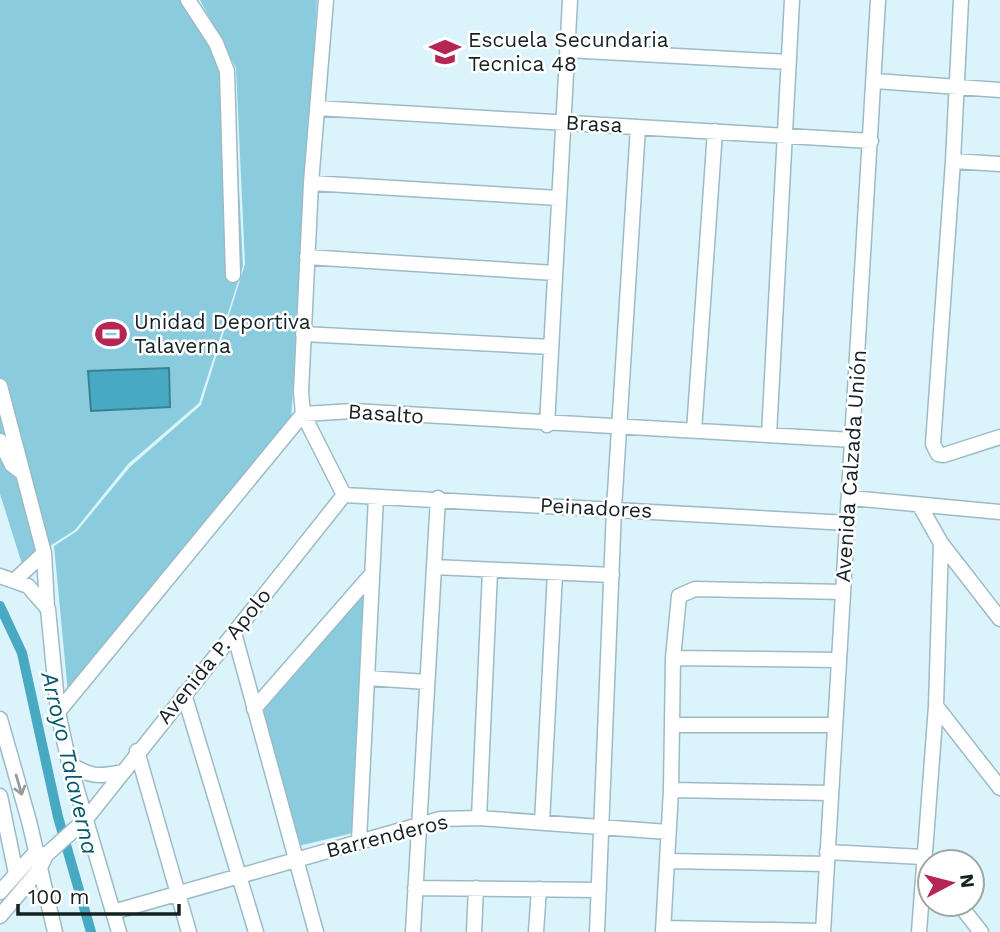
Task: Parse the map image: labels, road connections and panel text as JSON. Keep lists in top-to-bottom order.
{
  "streets": {
    "street": [
      "Brasa",
      "Basalto",
      "Avenida Calzada Unión",
      "Peinadores",
      "Avenida P. Apolo",
      "Barrenderos"
    ]
  },
  "crossings": [
    ["Brasa", "Avenida Calzada Unión"],
    ["Basalto", "Avenida Calzada Unión"],
    ["Avenida Calzada Unión", "Peinadores"],
    ["Peinadores", "Avenida P. Apolo"]
  ],
  "water": ["Arroyo Talaverna"],
  "places": {
    "school or university": ["Escuela Secundaria Tecnica 48"],
    "sports": ["Unidad Deportiva Talaverna"]
  },
  "scale_bar": "100 m",
  "north": "right"
}
